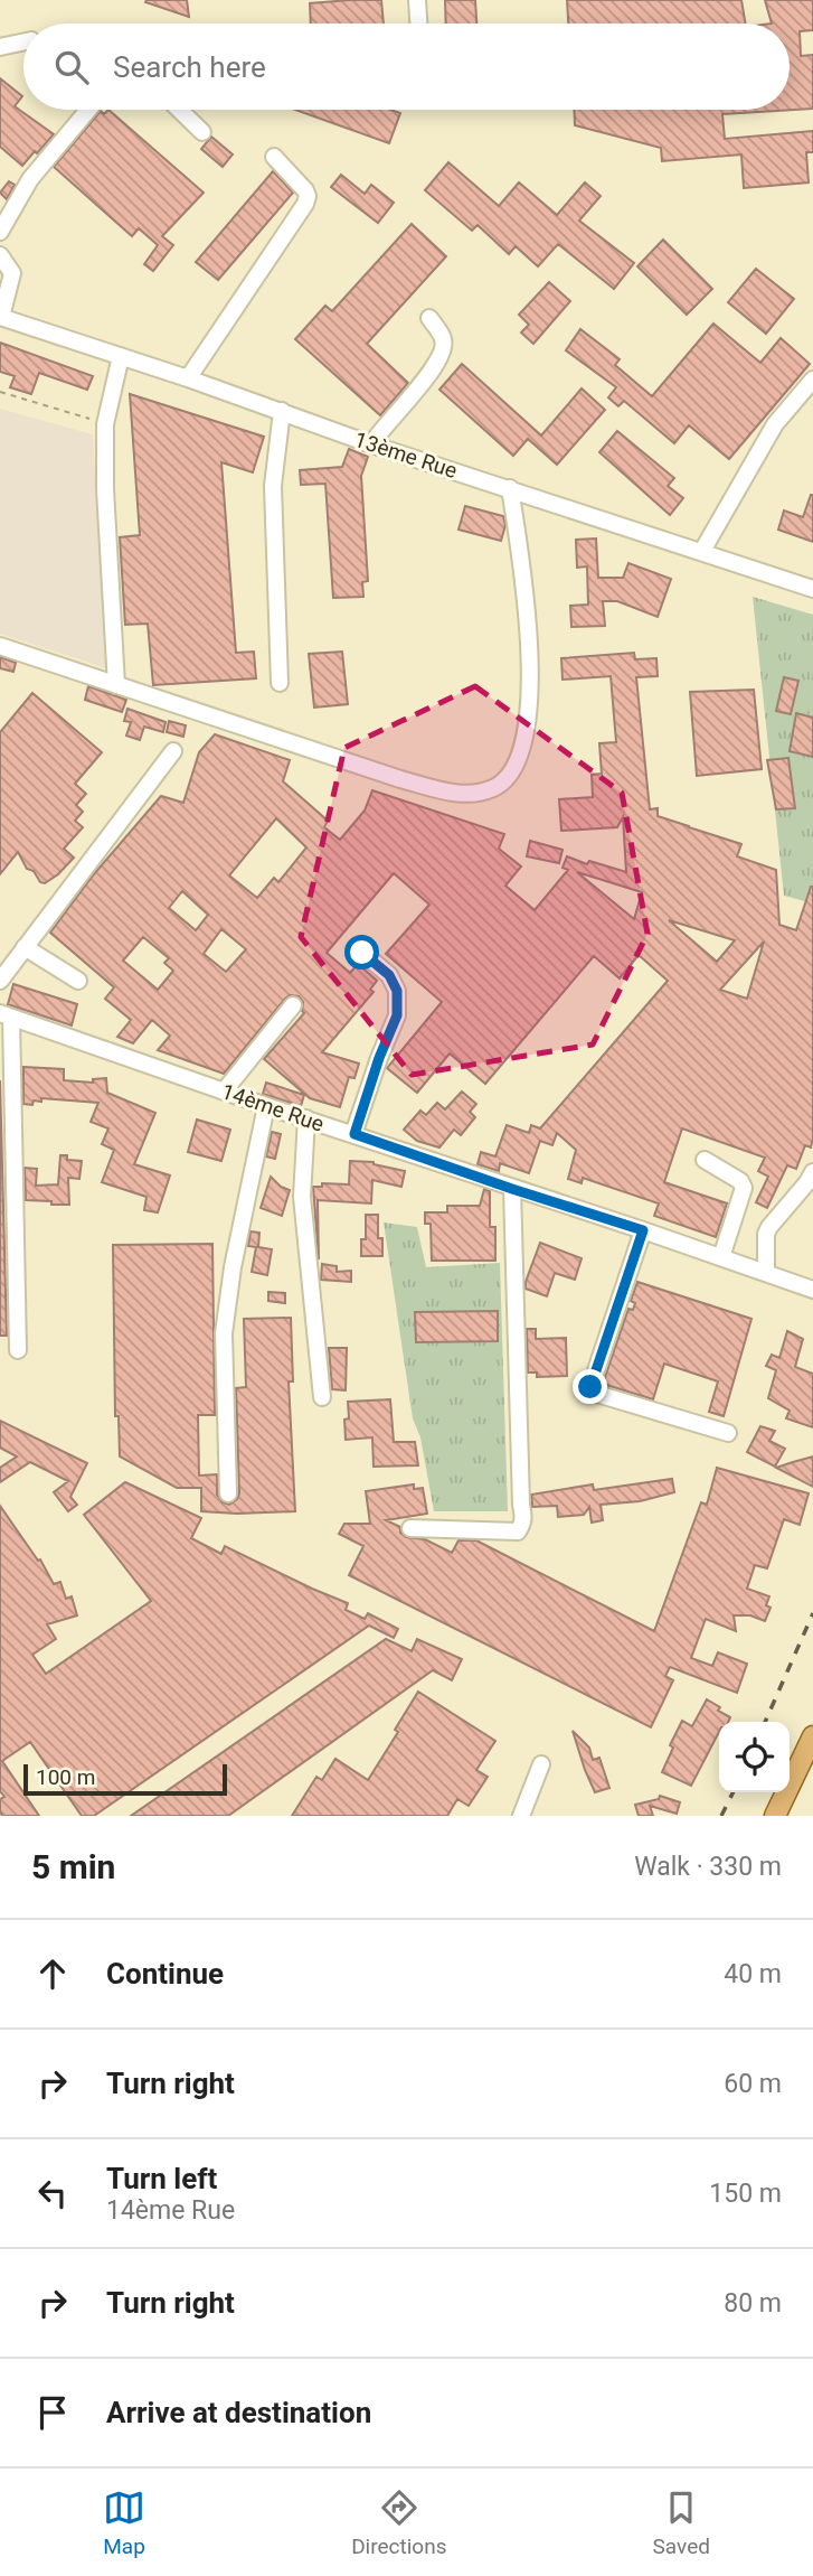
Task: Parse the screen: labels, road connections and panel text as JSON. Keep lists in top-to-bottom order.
{
  "streets": {
    "street": ["13ème Rue", "14ème Rue"]
  },
  "scale_bar": "100 m",
  "page": {
    "search": "Search here",
    "scale": "100 m",
    "heading": ["5 min", "Walk · 330 m"],
    "list": [
      ["Continue", "40 m"],
      ["Turn right", "60 m"],
      ["Turn left", "14ème Rue", "150 m"],
      ["Turn right", "80 m"],
      "Arrive at destination"
    ],
    "nav": ["Map", "Directions", "Saved"]
  }
}
